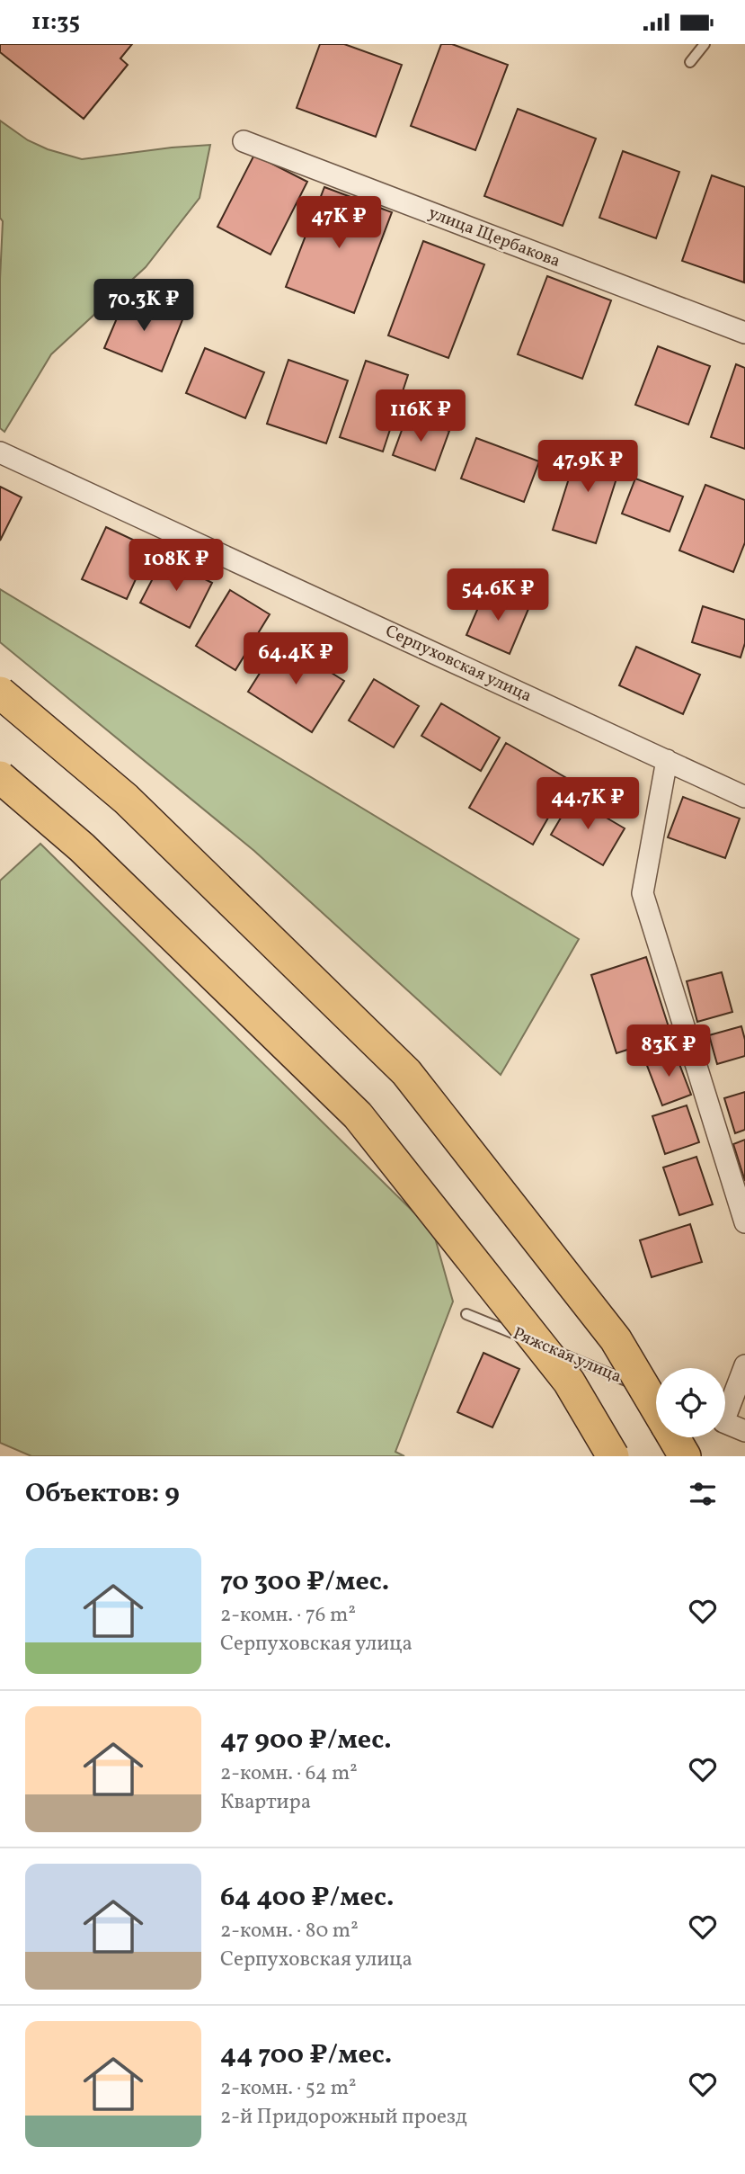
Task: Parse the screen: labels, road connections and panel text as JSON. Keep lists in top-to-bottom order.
{
  "streets": {
    "street": ["улица Щербакова", "Серпуховская улица"],
    "lane": ["Ряжская улица"]
  },
  "page": {
    "status": "11:35",
    "price": [
      "47K ₽",
      "70.3K ₽",
      "116K ₽",
      "47.9K ₽",
      "108K ₽",
      "54.6K ₽",
      "64.4K ₽",
      "44.7K ₽",
      "83K ₽"
    ],
    "heading": "Объектов: 9",
    "list": [
      {
        "name": "70 300 ₽/мес.",
        "note": "2-комн. · 76 m² · Серпуховская улица"
      },
      {
        "name": "47 900 ₽/мес.",
        "note": "2-комн. · 64 m² · Квартира"
      },
      {
        "name": "64 400 ₽/мес.",
        "note": "2-комн. · 80 m² · Серпуховская улица"
      },
      {
        "name": "44 700 ₽/мес.",
        "note": "2-комн. · 52 m² · 2-й Придорожный проезд"
      }
    ]
  }
}
